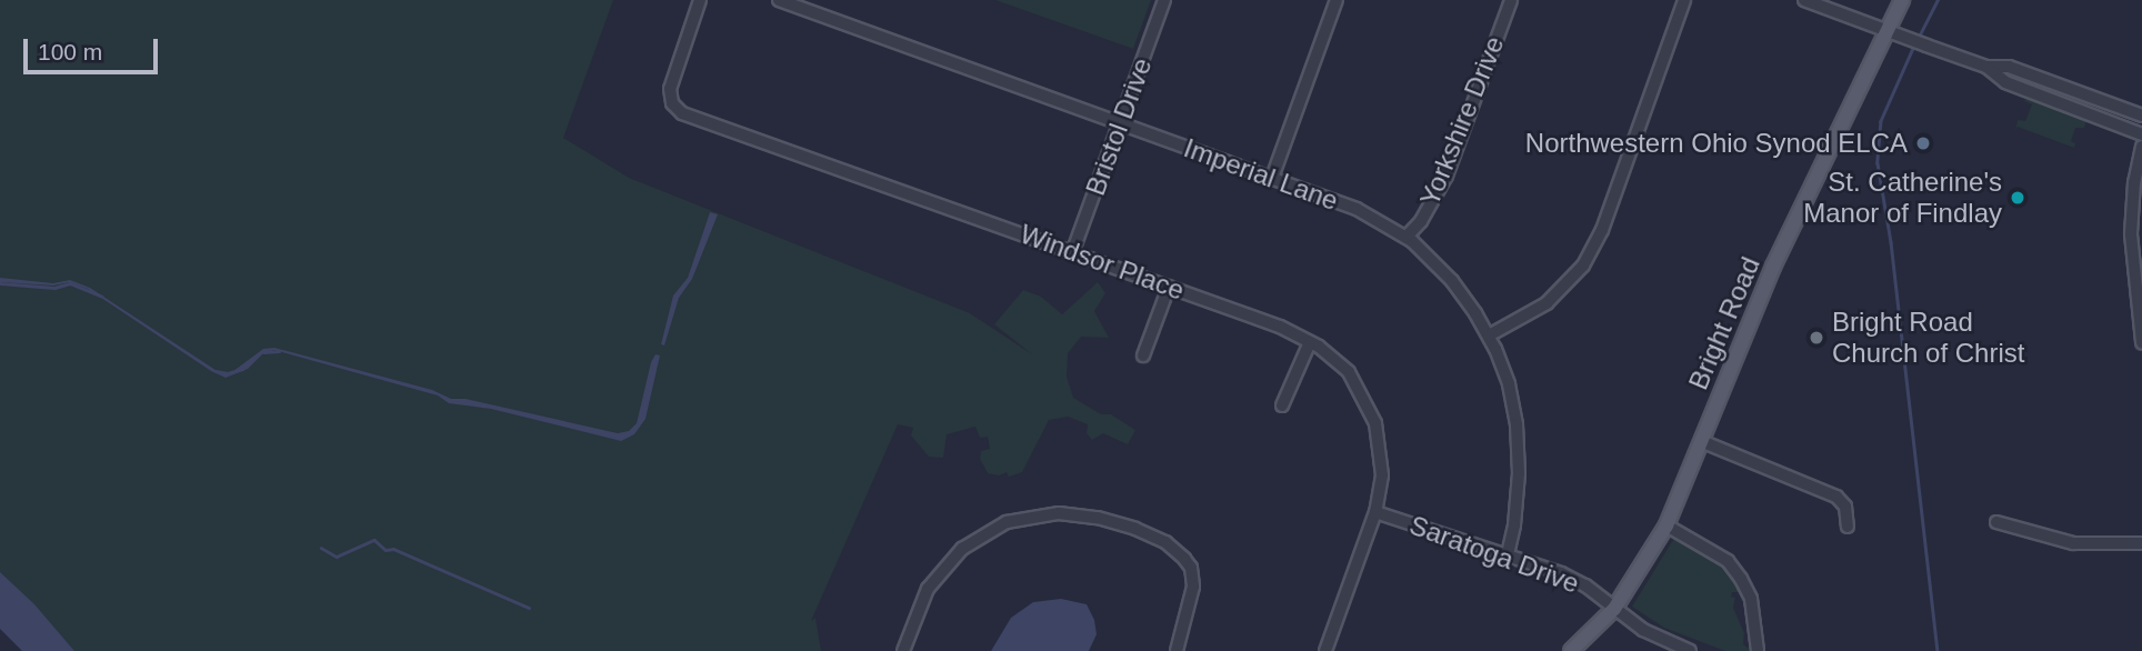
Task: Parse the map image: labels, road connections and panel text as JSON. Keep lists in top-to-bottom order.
{
  "streets": {
    "main road": ["Bright Road"],
    "street": [
      "Yorkshire Drive",
      "Bristol Drive",
      "Imperial Lane",
      "Windsor Place",
      "Saratoga Drive"
    ]
  },
  "crossings": [
    ["Yorkshire Drive", "Imperial Lane"],
    ["Bristol Drive", "Imperial Lane"],
    ["Bristol Drive", "Windsor Place"],
    ["Imperial Lane", "Saratoga Drive"],
    ["Windsor Place", "Saratoga Drive"],
    ["Bright Road", "Saratoga Drive"]
  ],
  "places": ["Northwestern Ohio Synod ELCA", "St. Catherine's Manor of Findlay", "Bright Road Church of Christ"],
  "scale_bar": "100 m"
}
